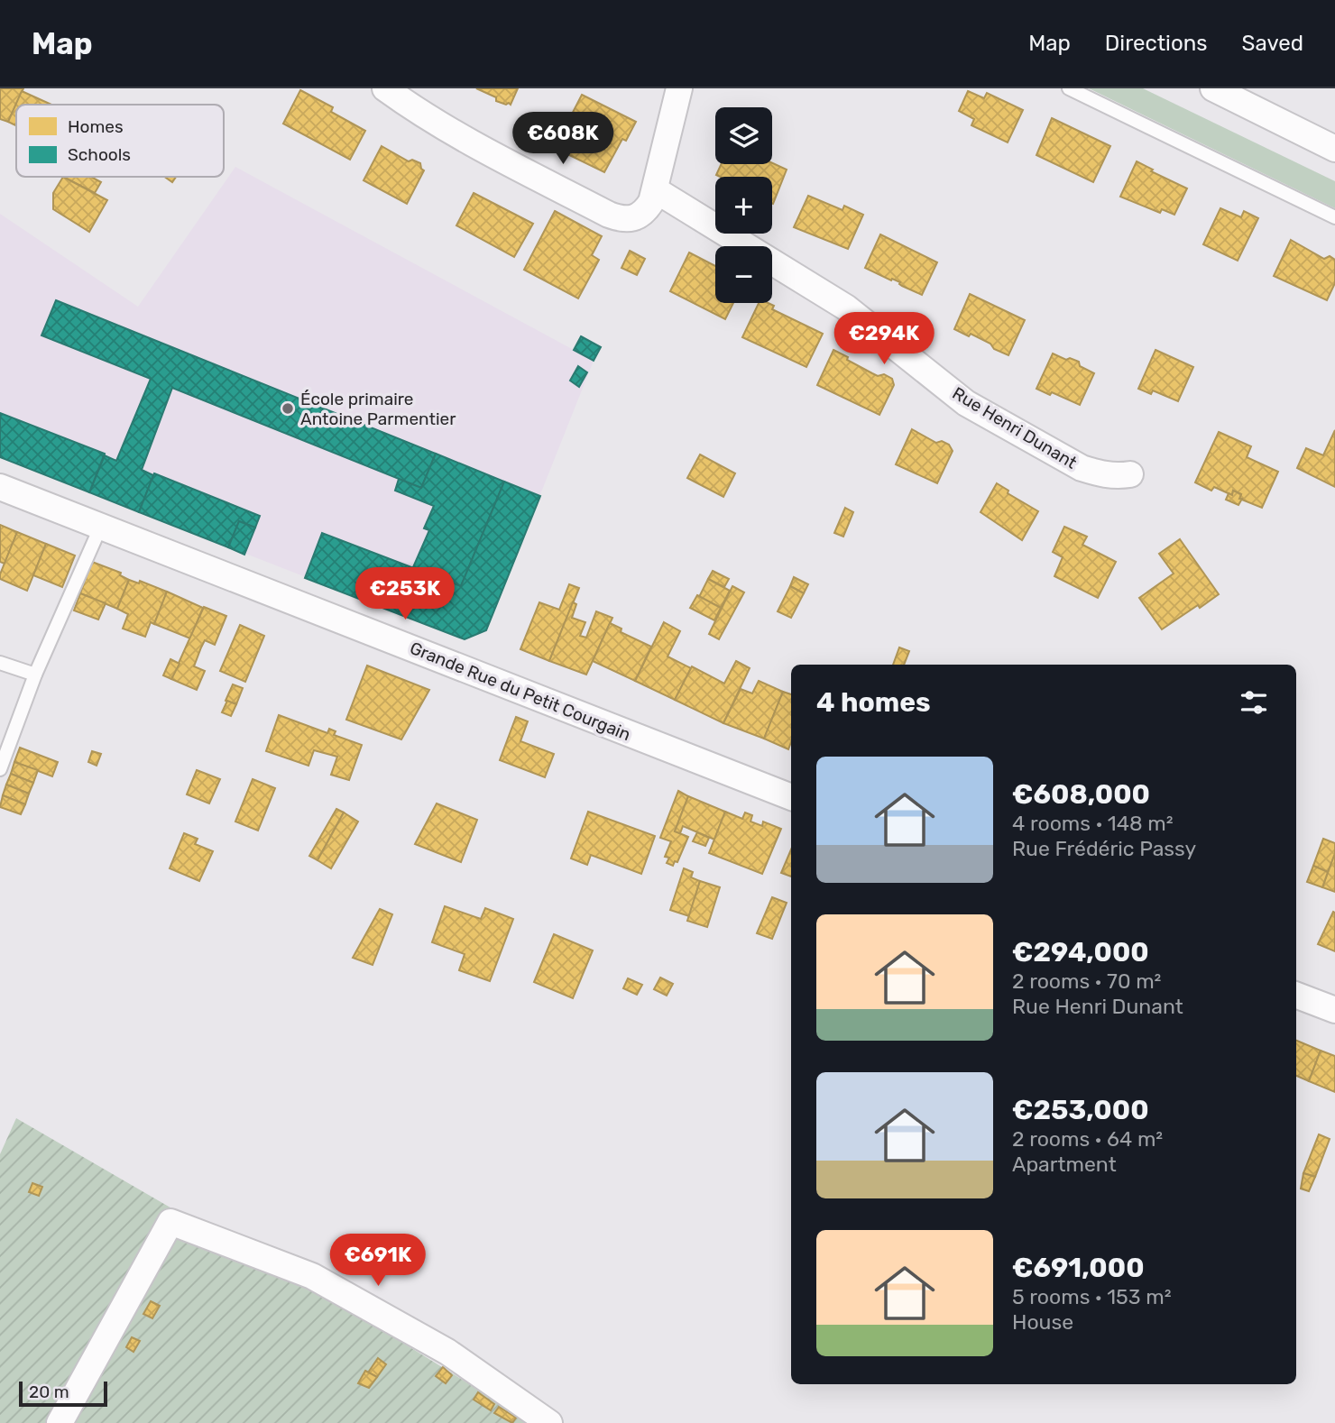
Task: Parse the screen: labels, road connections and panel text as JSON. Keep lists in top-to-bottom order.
{
  "streets": {
    "street": ["Rue Henri Dunant", "Grande Rue du Petit Courgain"]
  },
  "places": ["École primaire Antoine Parmentier"],
  "legend": ["Homes", "Schools"],
  "scale_bar": "20 m",
  "page": {
    "header": "Map",
    "nav": ["Map", "Directions", "Saved"],
    "map_buttons": ["+", "−"],
    "price": [
      "€608K",
      "€294K",
      "€253K",
      "€691K"
    ],
    "heading": "4 homes",
    "list": [
      {
        "name": "€608,000",
        "note": "4 rooms · 148 m² · Rue Frédéric Passy"
      },
      {
        "name": "€294,000",
        "note": "2 rooms · 70 m² · Rue Henri Dunant"
      },
      {
        "name": "€253,000",
        "note": "2 rooms · 64 m² · Apartment"
      },
      {
        "name": "€691,000",
        "note": "5 rooms · 153 m² · House"
      }
    ],
    "scale": "20 m"
  }
}
